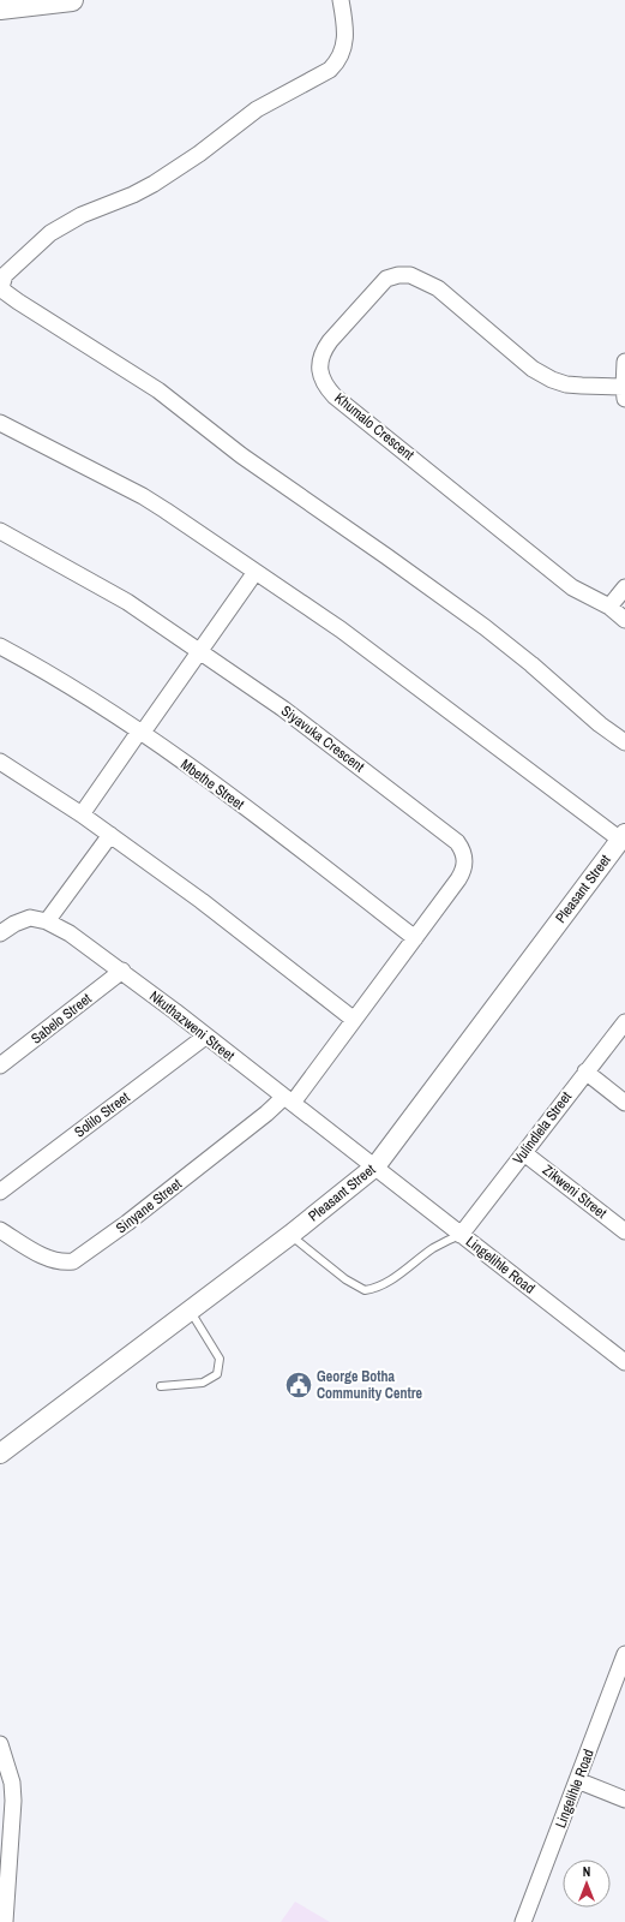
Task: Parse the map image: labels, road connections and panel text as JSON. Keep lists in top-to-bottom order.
{
  "streets": {
    "street": [
      "Khumalo Crescent",
      "Siyavuka Crescent",
      "Mbethe Street",
      "Pleasant Street",
      "Sabelo Street",
      "Nkuthazweni Street",
      "Solilo Street",
      "Vulindlela Street",
      "Zikweni Street",
      "Sinyane Street",
      "Lingelihle Road"
    ]
  },
  "crossings": [
    ["Siyavuka Crescent", "Mbethe Street"],
    ["Siyavuka Crescent", "Nkuthazweni Street"],
    ["Siyavuka Crescent", "Sinyane Street"],
    ["Pleasant Street", "Nkuthazweni Street"],
    ["Pleasant Street", "Lingelihle Road"],
    ["Sabelo Street", "Nkuthazweni Street"],
    ["Nkuthazweni Street", "Solilo Street"],
    ["Nkuthazweni Street", "Sinyane Street"],
    ["Nkuthazweni Street", "Lingelihle Road"],
    ["Vulindlela Street", "Zikweni Street"],
    ["Vulindlela Street", "Lingelihle Road"]
  ],
  "places": {
    "public building": ["George Botha Community Centre"]
  },
  "north": "top"
}
